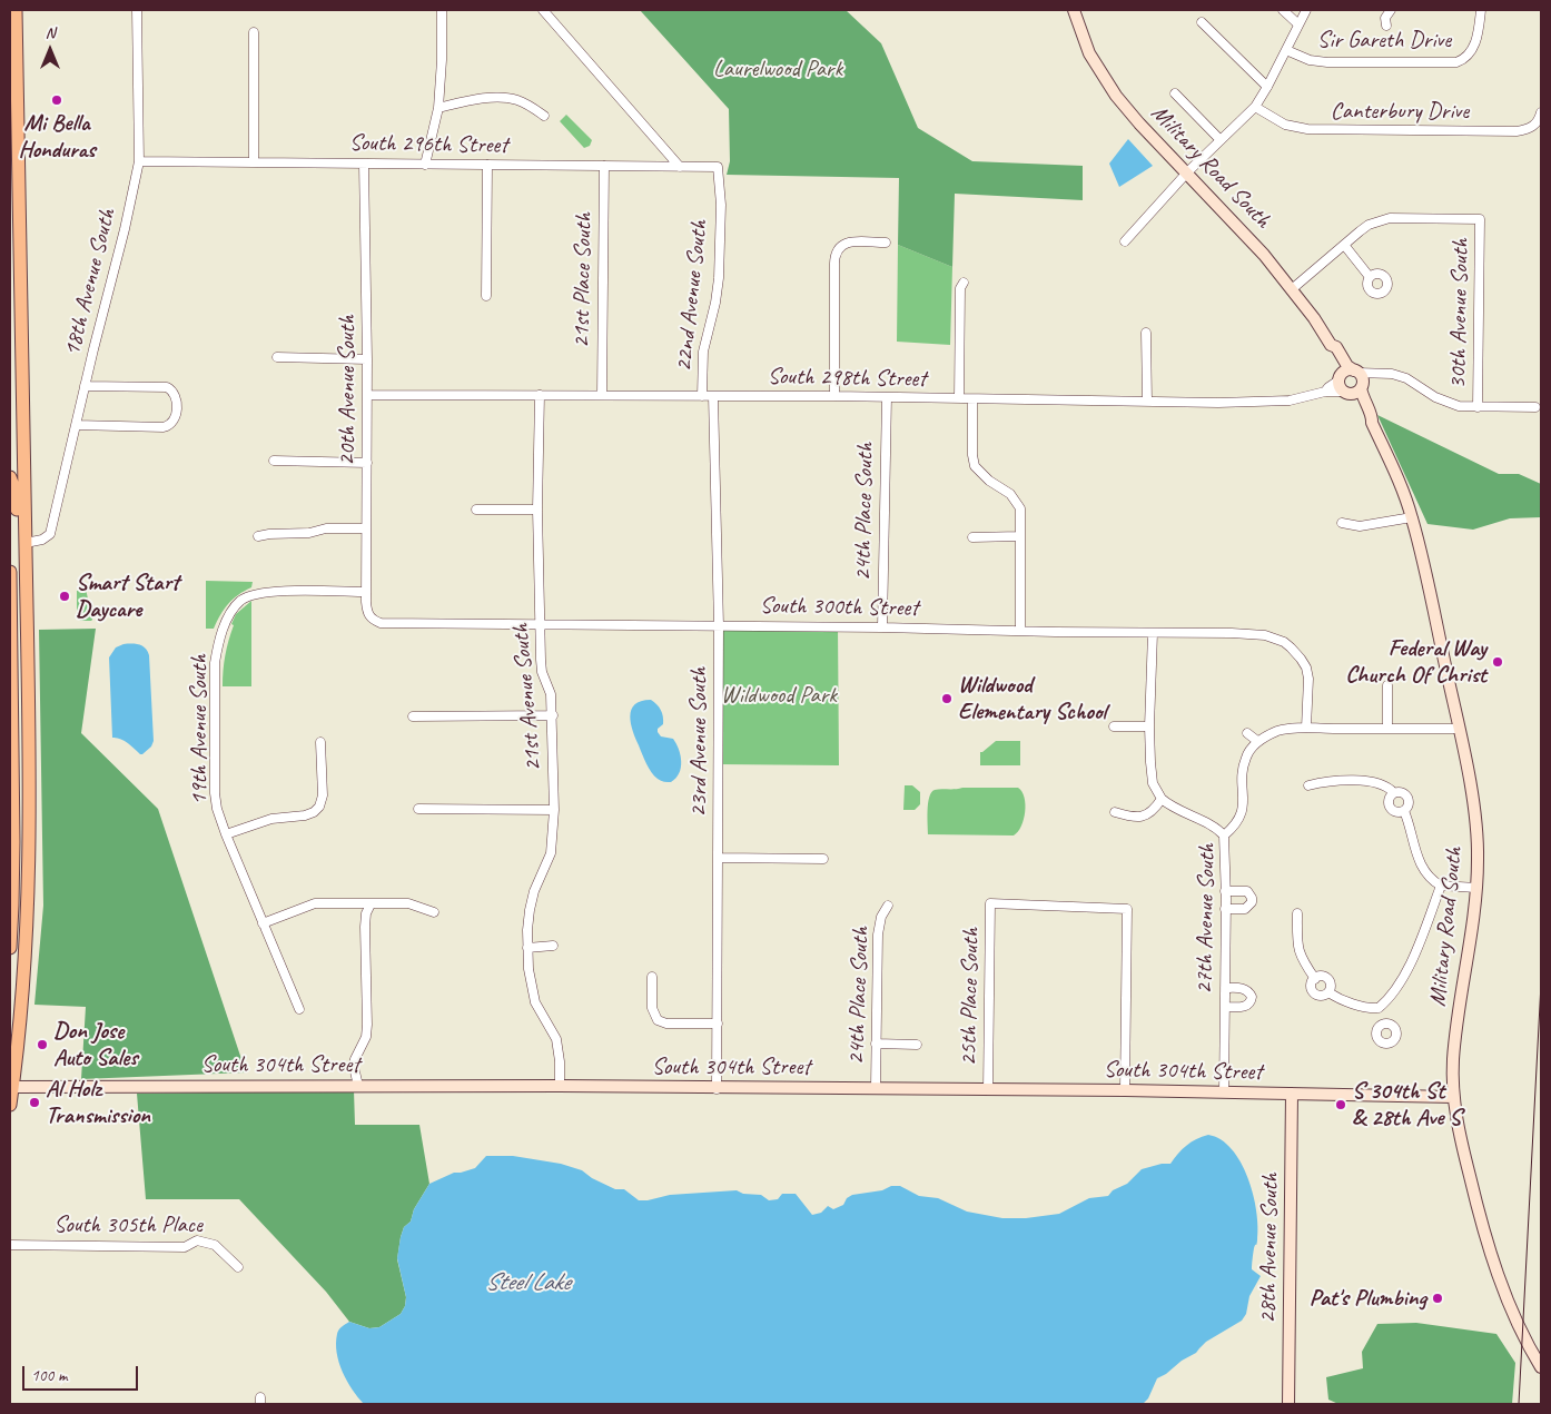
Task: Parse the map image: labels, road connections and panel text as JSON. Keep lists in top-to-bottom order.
{
  "streets": {
    "street": [
      "Sir Gareth Drive",
      "Canterbury Drive",
      "South 296th Street",
      "Military Road South",
      "21st Place South",
      "18th Avenue South",
      "22nd Avenue South",
      "30th Avenue South",
      "South 298th Street",
      "20th Avenue South",
      "24th Place South",
      "South 300th Street",
      "21st Avenue South",
      "19th Avenue South",
      "23rd Avenue South",
      "27th Avenue South",
      "25th Place South",
      "South 304th Street",
      "South 305th Place",
      "28th Avenue South"
    ]
  },
  "crossings": [
    ["South 296th Street", "21st Place South"],
    ["South 296th Street", "18th Avenue South"],
    ["South 296th Street", "22nd Avenue South"],
    ["South 296th Street", "20th Avenue South"],
    ["Military Road South", "South 298th Street"],
    ["Military Road South", "South 304th Street"],
    ["21st Place South", "South 298th Street"],
    ["22nd Avenue South", "South 298th Street"],
    ["South 298th Street", "20th Avenue South"],
    ["South 298th Street", "24th Place South"],
    ["South 298th Street", "21st Avenue South"],
    ["South 298th Street", "23rd Avenue South"],
    ["20th Avenue South", "South 300th Street"],
    ["20th Avenue South", "19th Avenue South"],
    ["24th Place South", "South 300th Street"],
    ["24th Place South", "South 304th Street"],
    ["South 300th Street", "21st Avenue South"],
    ["South 300th Street", "23rd Avenue South"],
    ["21st Avenue South", "South 304th Street"],
    ["23rd Avenue South", "South 304th Street"],
    ["27th Avenue South", "South 304th Street"],
    ["25th Place South", "South 304th Street"],
    ["South 304th Street", "28th Avenue South"]
  ],
  "water": ["Steel Lake"],
  "parks": ["Laurelwood Park", "Wildwood Park"],
  "places": [
    "Mi Bella Honduras",
    "Smart Start Daycare",
    "Federal Way Church Of Christ",
    "Wildwood Elementary School",
    "Don Jose Auto Sales",
    "Al Holz Transmission",
    "S 304th St & 28th Ave S",
    "Pat's Plumbing"
  ],
  "scale_bar": "100 m",
  "north": "top"
}
